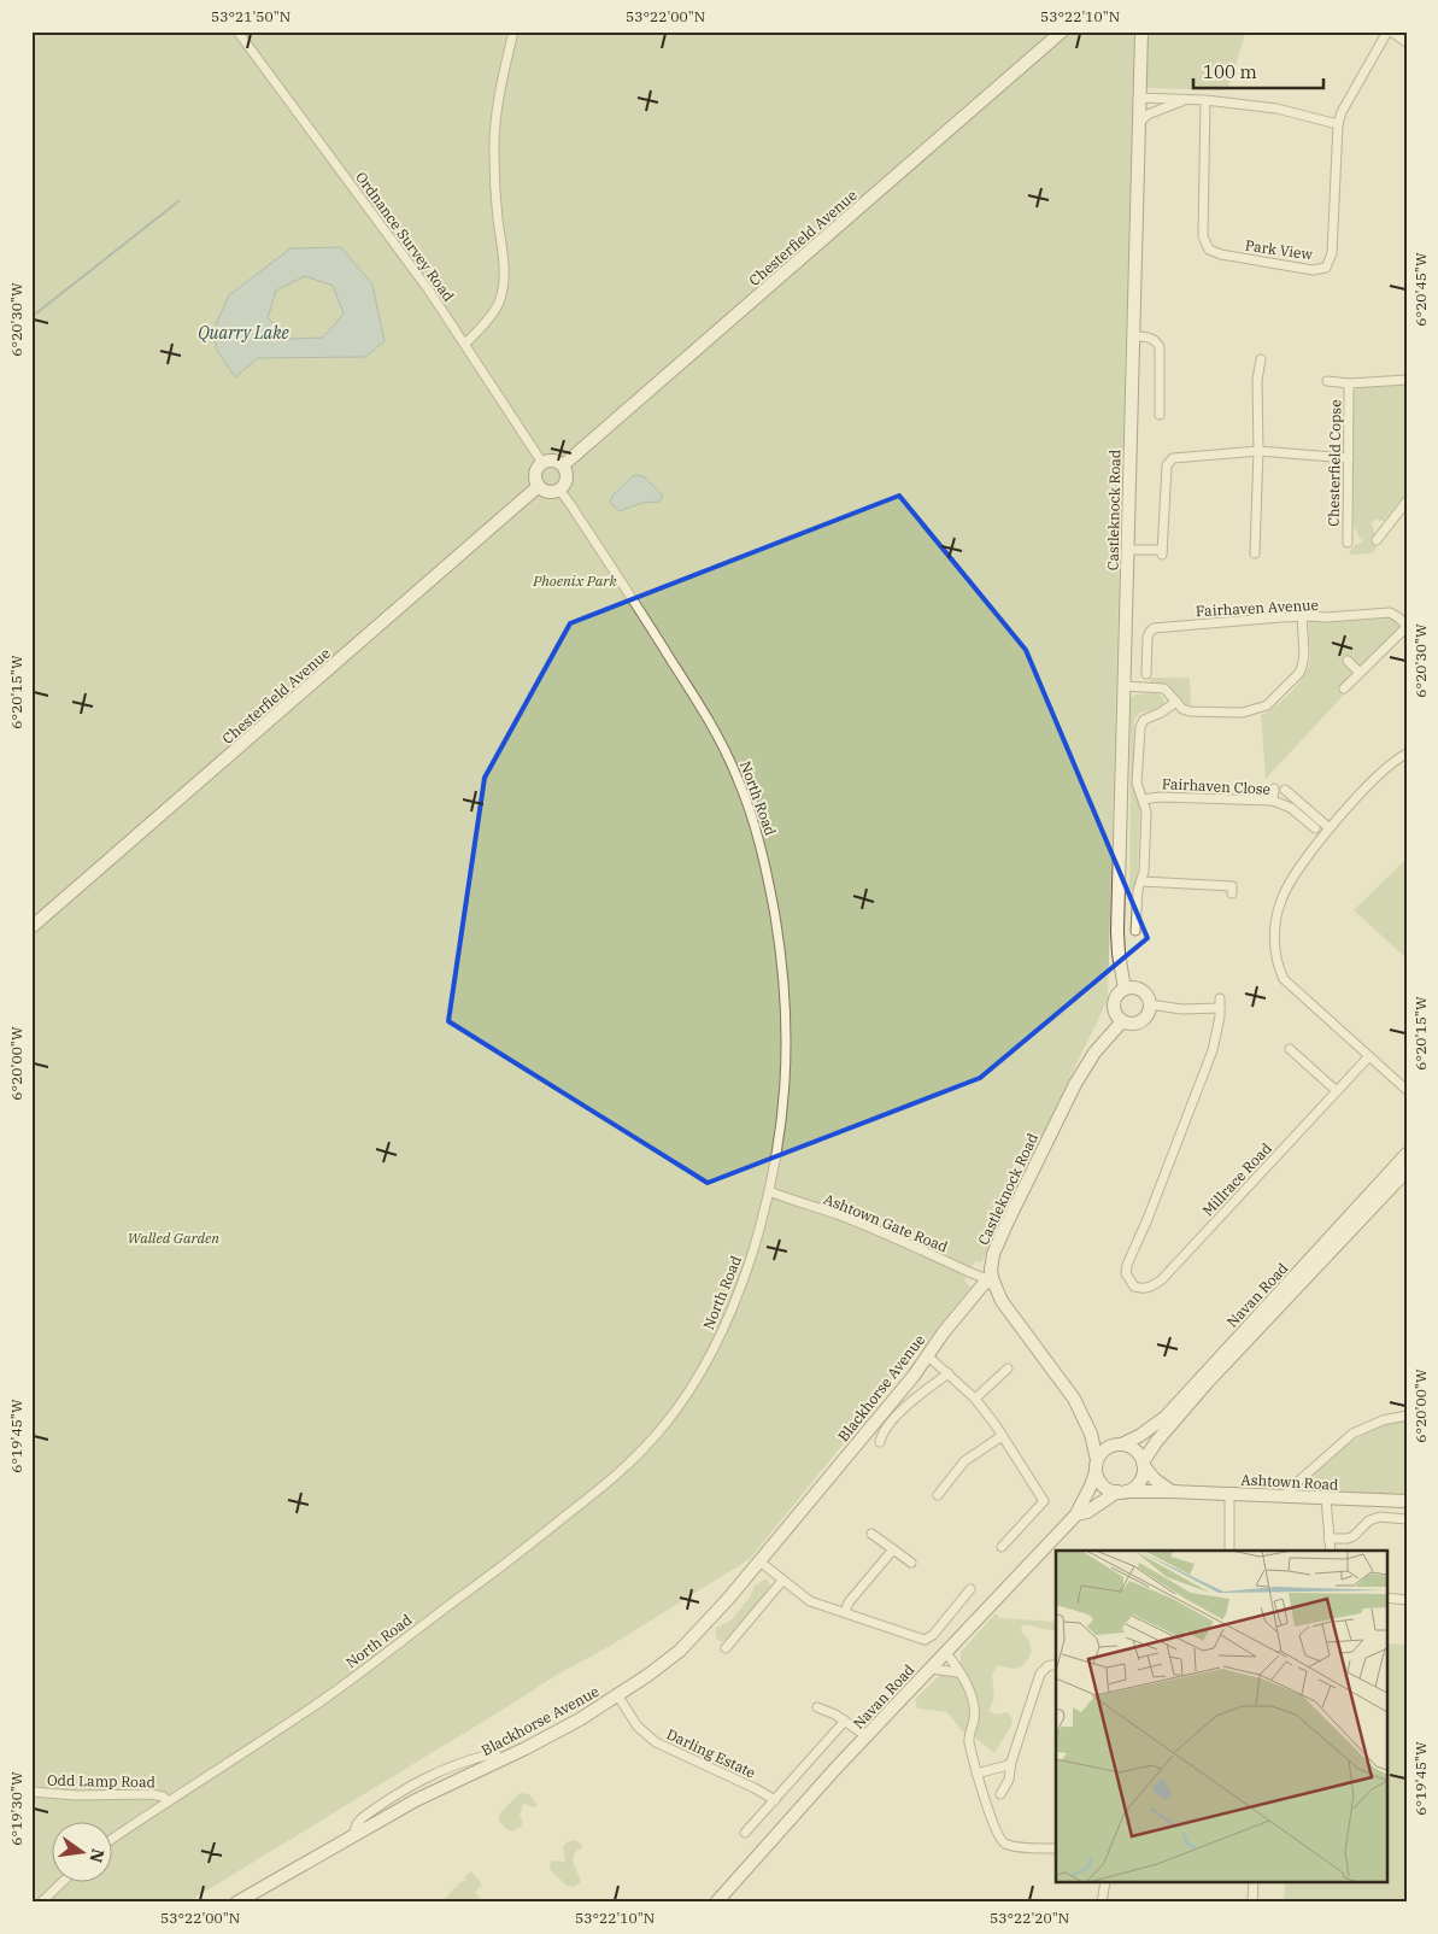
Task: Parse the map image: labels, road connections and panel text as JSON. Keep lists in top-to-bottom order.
{
  "streets": {
    "main road": [
      "Chesterfield Avenue",
      "Castleknock Road",
      "Navan Road",
      "Blackhorse Avenue",
      "Ashtown Road"
    ],
    "street": [
      "Ordnance Survey Road",
      "Park View",
      "Chesterfield Copse",
      "Fairhaven Avenue",
      "Fairhaven Close",
      "North Road",
      "Millrace Road",
      "Ashtown Gate Road",
      "Darling Estate",
      "Odd Lamp Road"
    ]
  },
  "crossings": [
    ["Ordnance Survey Road", "Chesterfield Avenue"],
    ["Ordnance Survey Road", "North Road"],
    ["Chesterfield Avenue", "North Road"],
    ["Castleknock Road", "Millrace Road"],
    ["Castleknock Road", "Ashtown Gate Road"],
    ["Castleknock Road", "Blackhorse Avenue"],
    ["North Road", "Ashtown Gate Road"],
    ["North Road", "Odd Lamp Road"],
    ["Ashtown Gate Road", "Blackhorse Avenue"],
    ["Navan Road", "Ashtown Road"],
    ["Blackhorse Avenue", "Darling Estate"]
  ],
  "water": ["Quarry Lake"],
  "parks": ["Phoenix Park", "Walled Garden"],
  "scale_bar": "100 m",
  "north": "right",
  "coordinates": [
    "53°21'50\"N",
    "53°22'00\"N",
    "53°22'10\"N",
    "6°20'45\"W",
    "6°20'30\"W",
    "6°20'15\"W",
    "6°20'00\"W",
    "6°19'45\"W",
    "6°19'30\"W",
    "53°22'20\"N"
  ]
}
